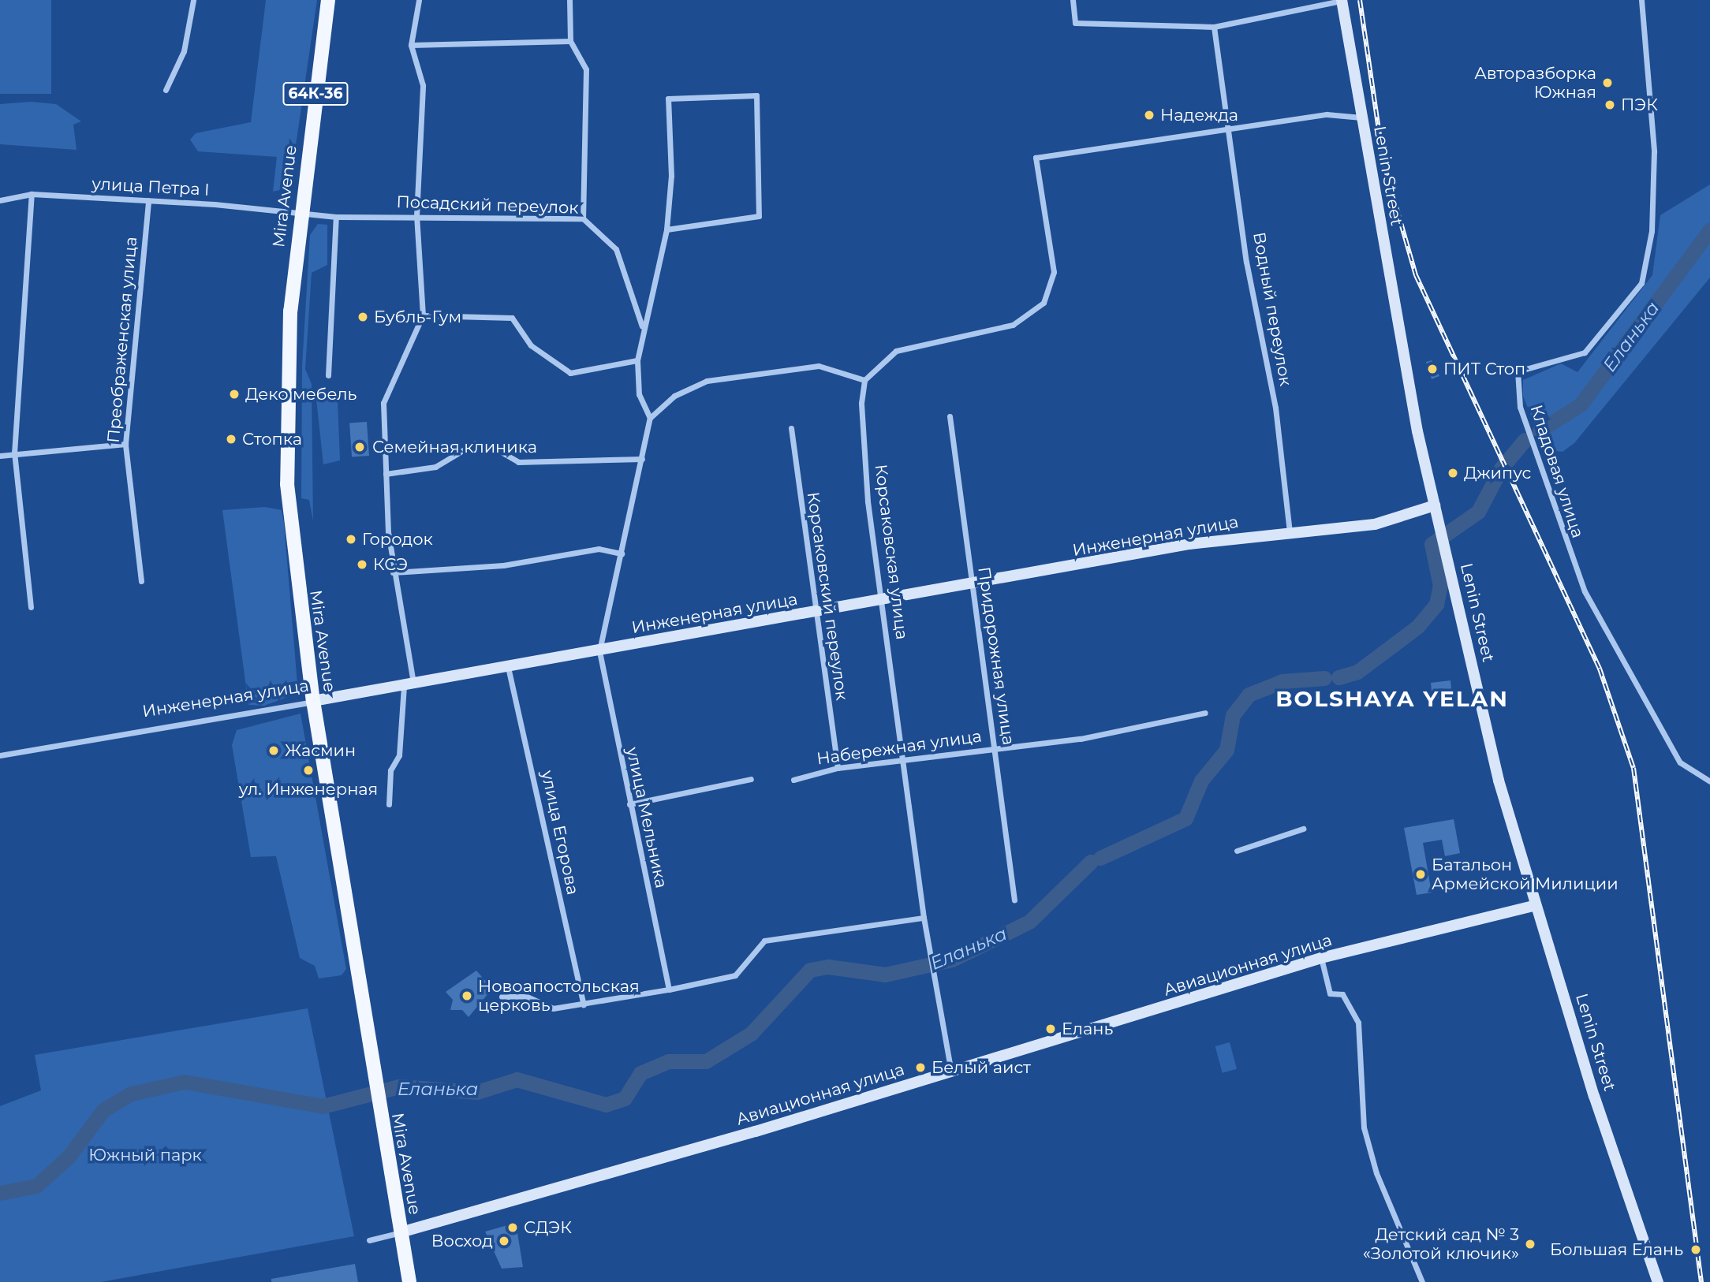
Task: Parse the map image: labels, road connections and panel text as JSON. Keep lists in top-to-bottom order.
{
  "streets": {
    "main road": ["64К-36", "Mira Avenue"],
    "street": [
      "Lenin Street",
      "улица Петра I",
      "Посадский переулок",
      "Водный переулок",
      "Преображенская улица",
      "Кладовая улица",
      "Инженерная улица",
      "Корсаковская улица",
      "Корсаковский переулок",
      "Придорожная улица",
      "Набережная улица",
      "улица Мельника",
      "улица Егорова",
      "Авиационная улица"
    ]
  },
  "crossings": [
    ["Lenin Street", "Инженерная улица"],
    ["Lenin Street", "Авиационная улица"],
    ["улица Петра I", "Mira Avenue"],
    ["улица Петра I", "Посадский переулок"],
    ["улица Петра I", "Преображенская улица"],
    ["Mira Avenue", "Посадский переулок"],
    ["Mira Avenue", "Инженерная улица"],
    ["Mira Avenue", "Авиационная улица"],
    ["Водный переулок", "Инженерная улица"],
    ["Инженерная улица", "Корсаковская улица"],
    ["Инженерная улица", "Корсаковский переулок"],
    ["Инженерная улица", "Придорожная улица"],
    ["Инженерная улица", "улица Мельника"],
    ["Инженерная улица", "улица Егорова"],
    ["Корсаковская улица", "Набережная улица"],
    ["Корсаковская улица", "Авиационная улица"],
    ["Корсаковский переулок", "Набережная улица"],
    ["Придорожная улица", "Набережная улица"]
  ],
  "districts": ["BOLSHAYA YELAN"],
  "water": ["Еланька"],
  "parks": ["Южный парк"],
  "places": [
    "Авторазборка Южная",
    "ПЭК",
    "Надежда",
    "Бубль-Гум",
    "ПИТ Стоп",
    "Деко мебель",
    "Стопка",
    "Семейная клиника",
    "Джипус",
    "Городок",
    "КСЭ",
    "Жасмин",
    "ул. Инженерная",
    "Батальон Армейской Милиции",
    "Новоапостольская церковь",
    "Елань",
    "Белый аист",
    "СДЭК",
    "Восход",
    "Детский сад № 3 «Золотой ключик»",
    "Большая Елань"
  ]
}
